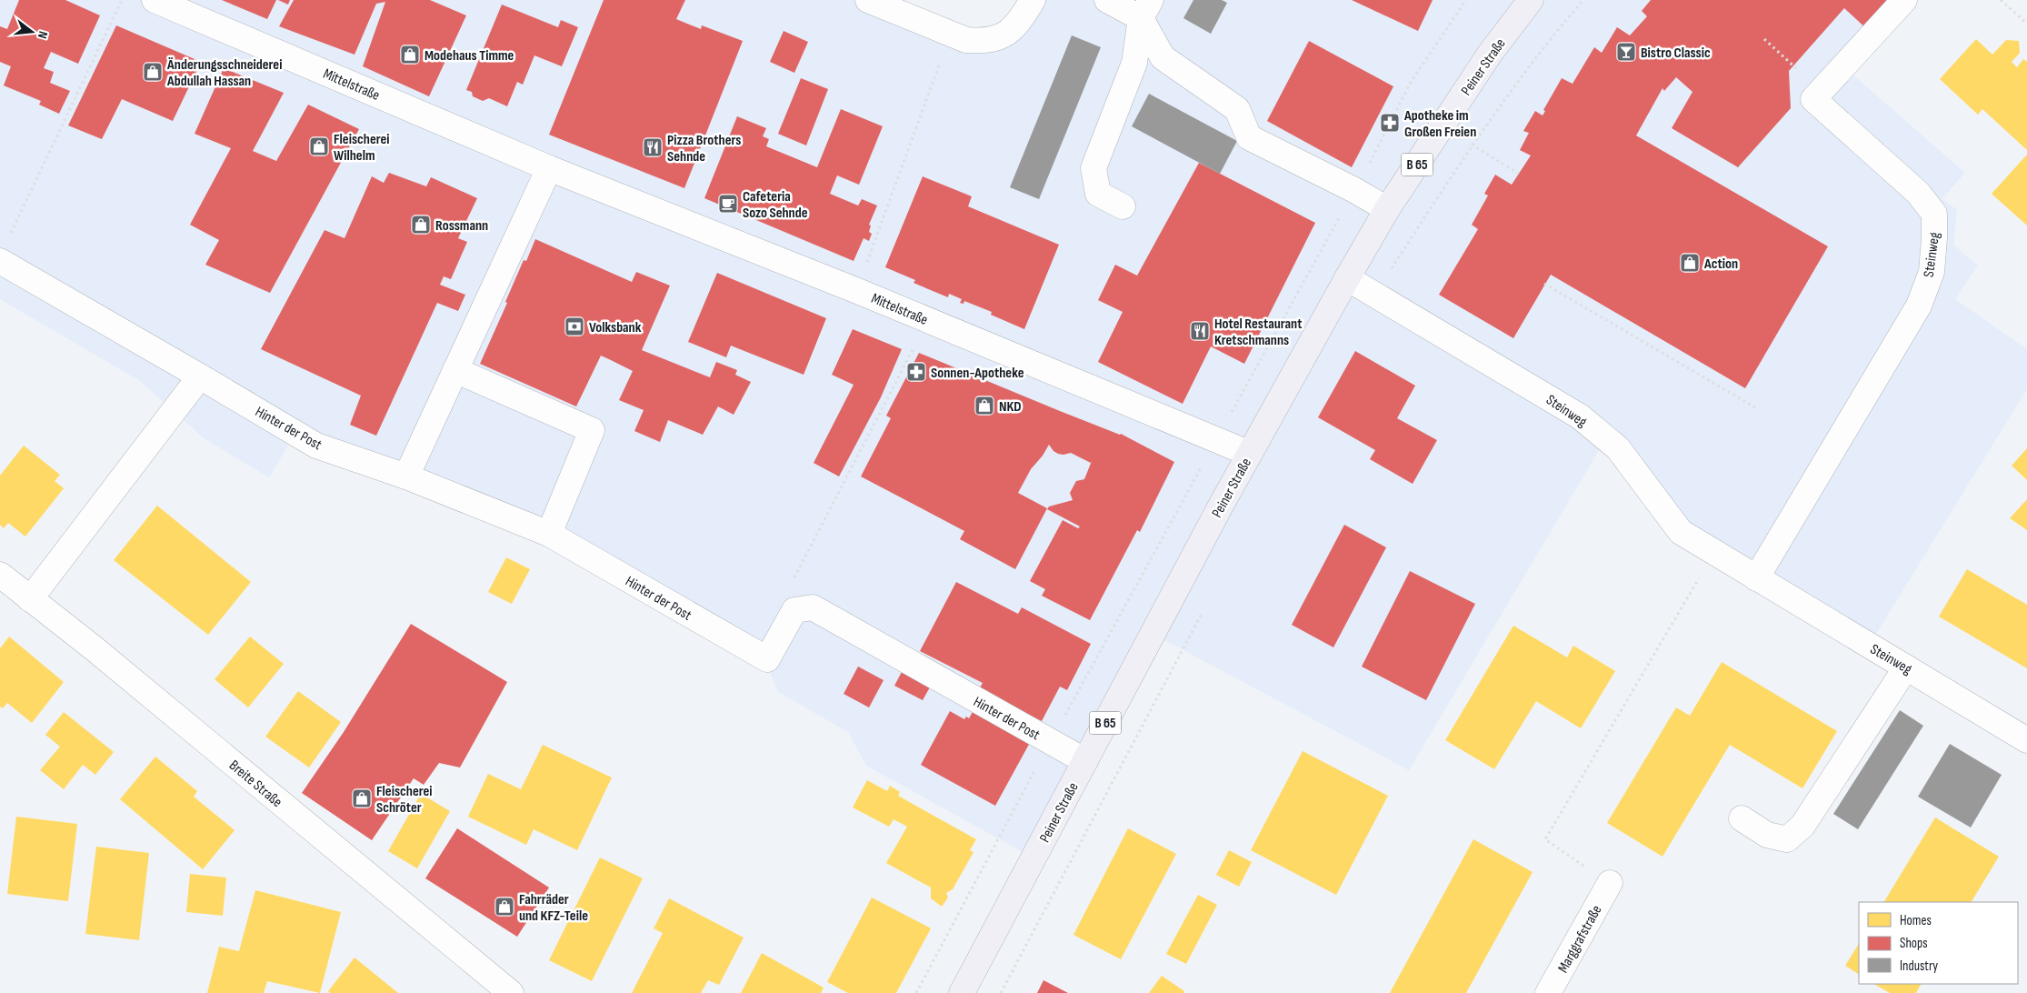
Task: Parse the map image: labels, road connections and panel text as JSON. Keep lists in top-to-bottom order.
{
  "streets": {
    "main road": ["Peiner Straße", "B 65"],
    "street": [
      "Mittelstraße",
      "Steinweg",
      "Hinter der Post",
      "Breite Straße",
      "Marggrafstraße"
    ]
  },
  "crossings": [
    ["Peiner Straße", "Mittelstraße"],
    ["Peiner Straße", "Steinweg"],
    ["Peiner Straße", "Hinter der Post"]
  ],
  "places": {
    "bar": ["Bistro Classic"],
    "shop": [
      "Modehaus Timme",
      "Änderungsschneiderei Abdullah Hassan",
      "Fleischerei Wilhelm",
      "Rossmann",
      "Action",
      "NKD",
      "Fleischerei Schröter",
      "Fahrräder und KFZ-Teile"
    ],
    "pharmacy": ["Apotheke im Großen Freien", "Sonnen-Apotheke"],
    "restaurant": ["Pizza Brothers Sehnde", "Hotel Restaurant Kretschmanns"],
    "cafe": ["Cafeteria Sozo Sehnde"],
    "bank": ["Volksbank"]
  },
  "legend": ["Homes", "Shops", "Industry"],
  "north": "right"
}
